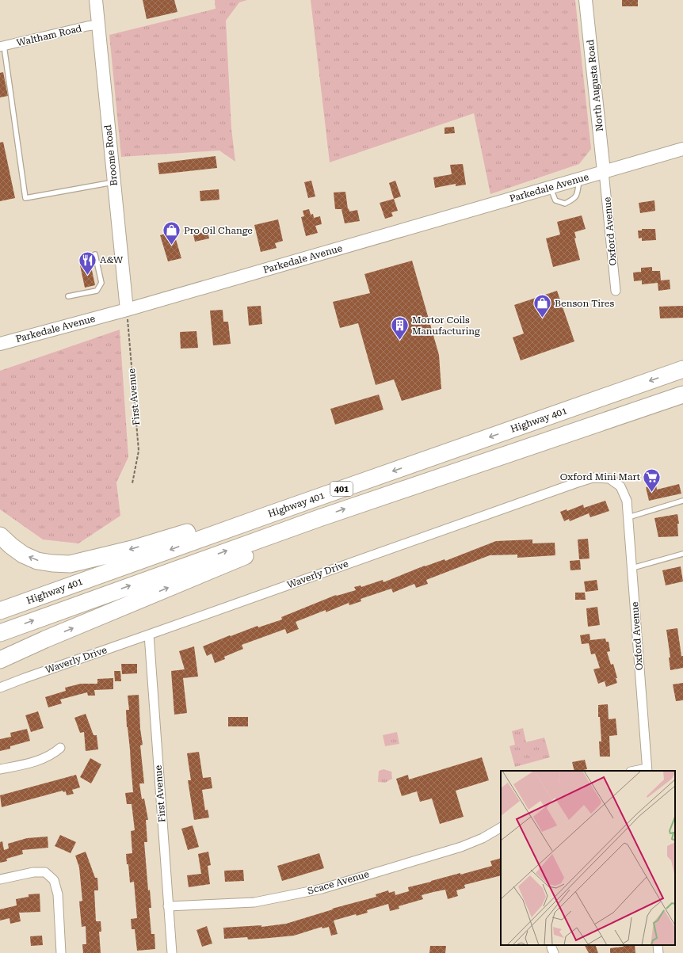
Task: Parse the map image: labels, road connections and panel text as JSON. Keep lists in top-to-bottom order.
{
  "streets": {
    "highway": ["Highway 401", "401"],
    "main road": ["North Augusta Road", "Broome Road", "Parkedale Avenue"],
    "street": [
      "Waltham Road",
      "Oxford Avenue",
      "First Avenue",
      "Waverly Drive",
      "Scace Avenue"
    ]
  },
  "crossings": [
    ["Waltham Road", "Broome Road"],
    ["North Augusta Road", "Parkedale Avenue"],
    ["North Augusta Road", "Oxford Avenue"],
    ["Broome Road", "Parkedale Avenue"],
    ["Broome Road", "First Avenue"],
    ["Parkedale Avenue", "Oxford Avenue"],
    ["Parkedale Avenue", "First Avenue"],
    ["Oxford Avenue", "Waverly Drive"],
    ["First Avenue", "Waverly Drive"],
    ["First Avenue", "Scace Avenue"]
  ],
  "places": {
    "shop": ["Pro Oil Change", "Benson Tires"],
    "restaurant": ["A&W"],
    "building": ["Mortor Coils Manufacturing"],
    "supermarket": ["Oxford Mini Mart"]
  }
}
